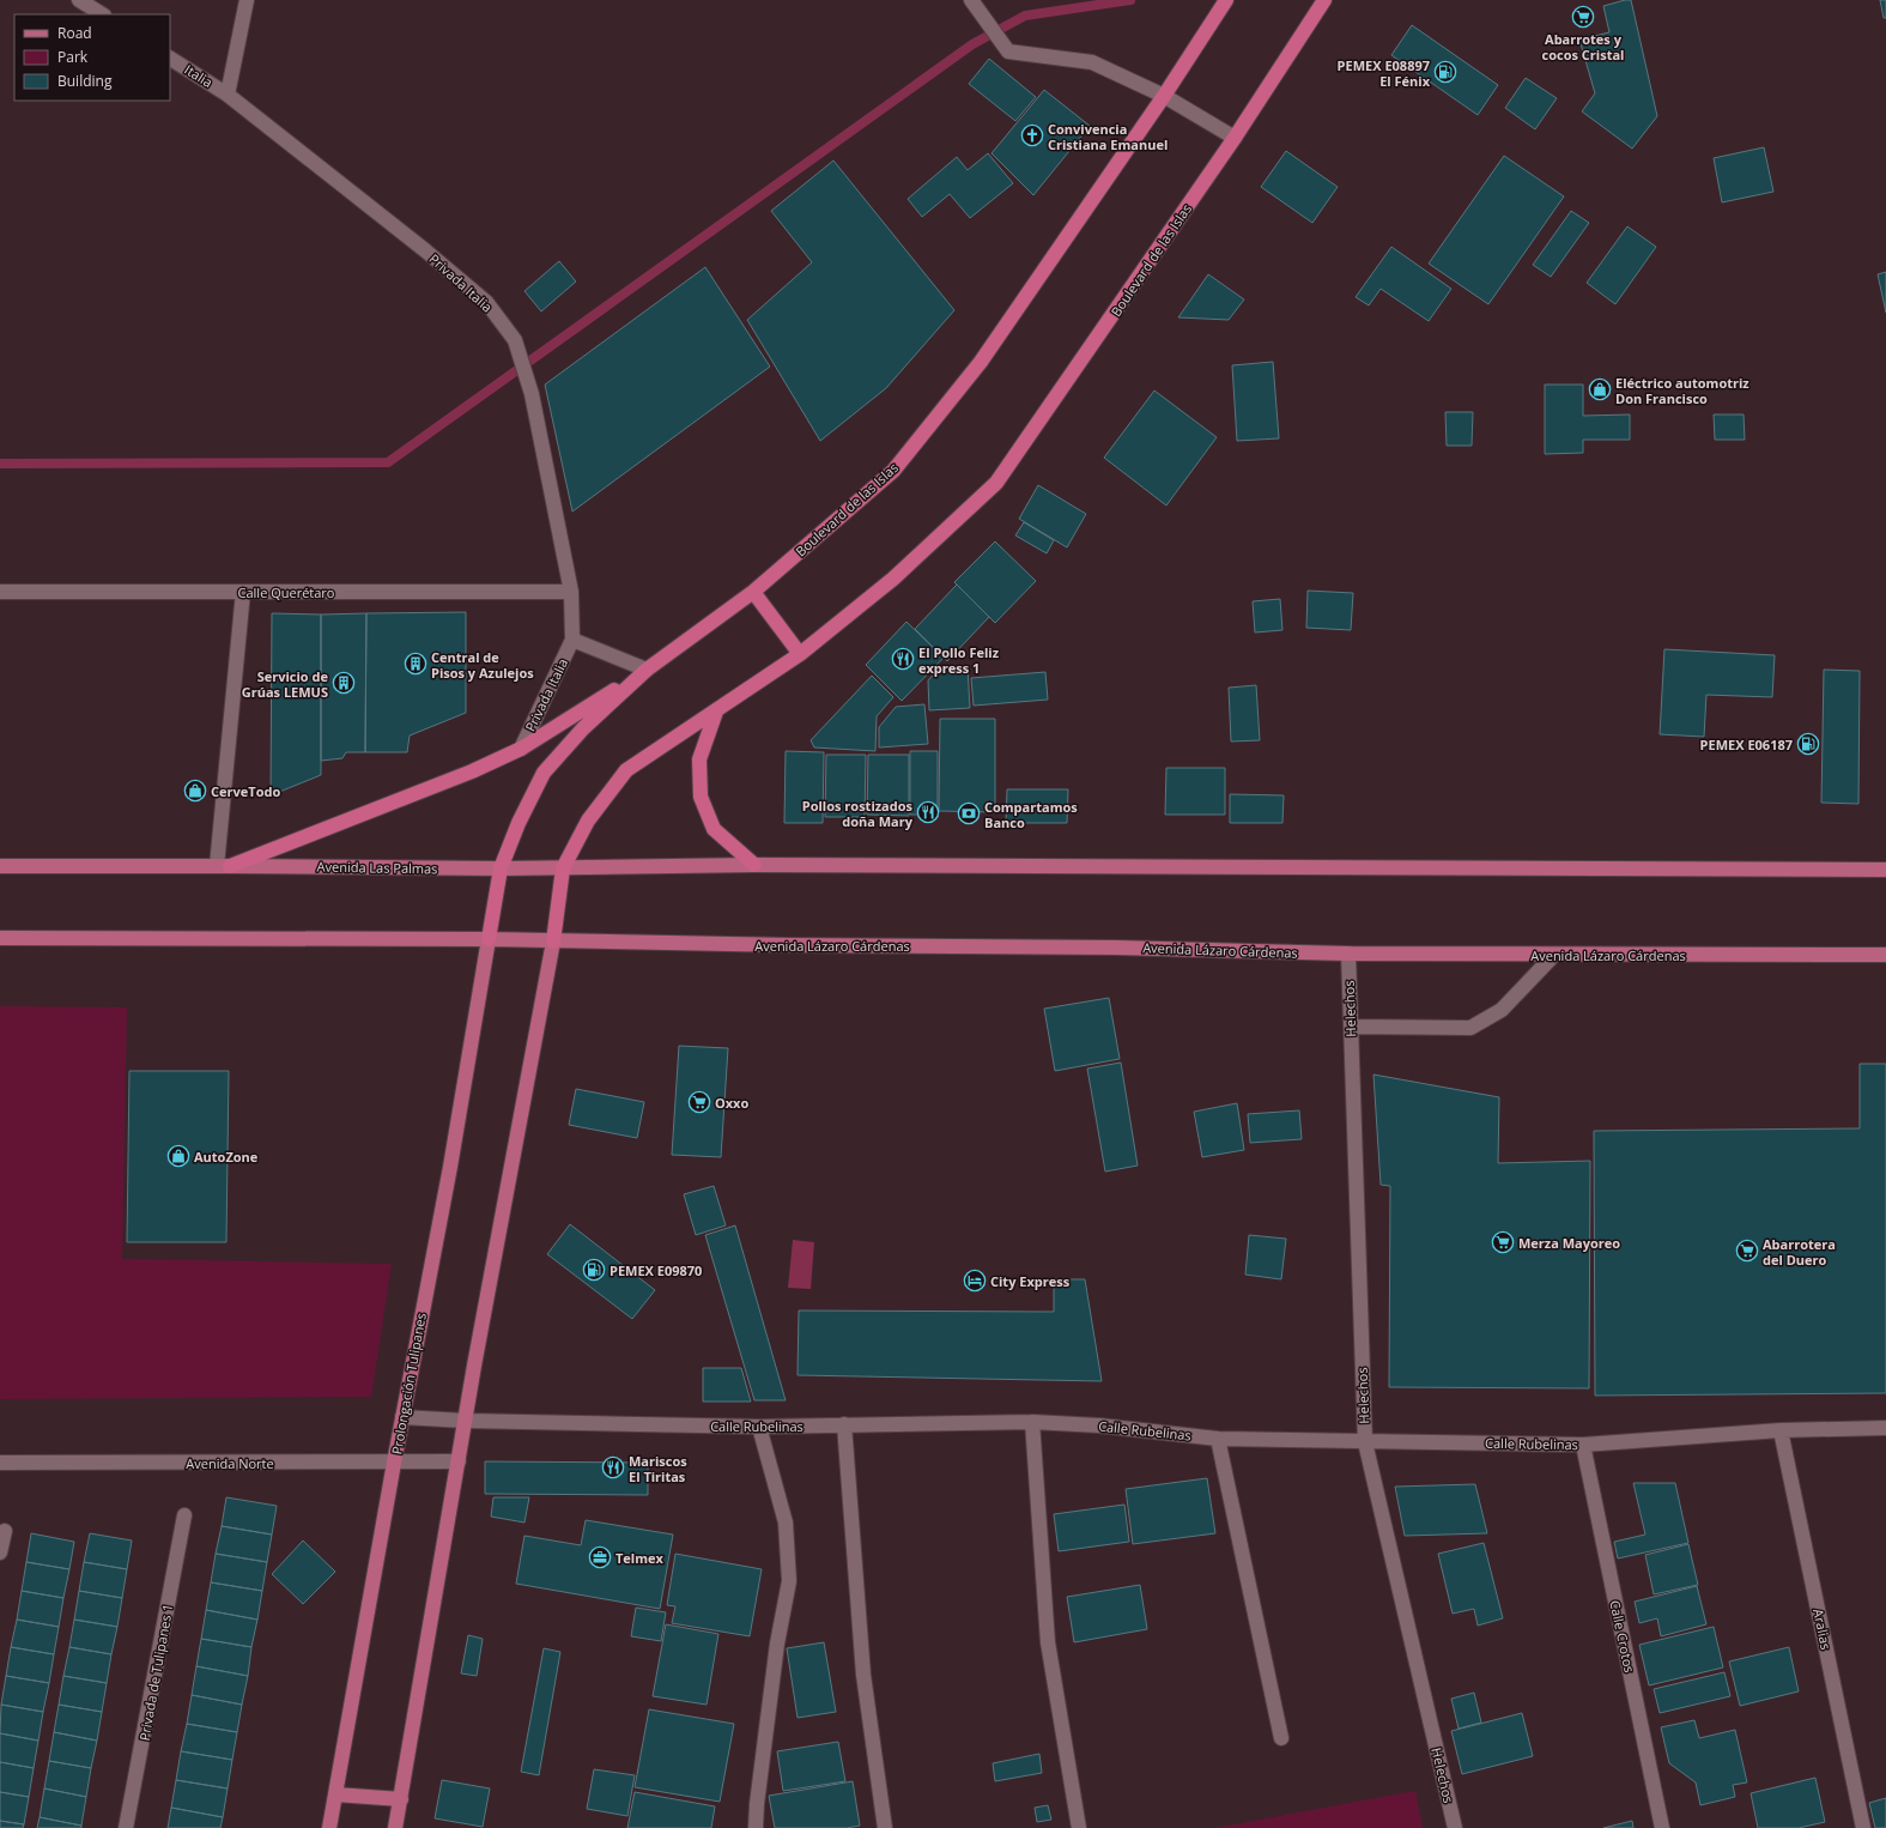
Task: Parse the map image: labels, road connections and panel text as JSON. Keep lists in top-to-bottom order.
{
  "streets": {
    "highway": ["Boulevard de las Islas"],
    "main road": ["Avenida Las Palmas", "Avenida Lázaro Cárdenas", "Prolongación Tulipanes"],
    "street": [
      "Italia",
      "Privada Italia",
      "Calle Querétaro",
      "Helechos",
      "Calle Rubelinas",
      "Avenida Norte",
      "Aralias",
      "Calle Crotos",
      "Privada de Tulipanes 1"
    ]
  },
  "crossings": [
    ["Italia", "Privada Italia"],
    ["Boulevard de las Islas", "Avenida Las Palmas"],
    ["Boulevard de las Islas", "Prolongación Tulipanes"],
    ["Privada Italia", "Calle Querétaro"],
    ["Avenida Lázaro Cárdenas", "Helechos"],
    ["Helechos", "Calle Rubelinas"],
    ["Prolongación Tulipanes", "Calle Rubelinas"],
    ["Prolongación Tulipanes", "Avenida Norte"],
    ["Calle Rubelinas", "Aralias"],
    ["Calle Rubelinas", "Calle Crotos"]
  ],
  "places": {
    "supermarket": [
      "Abarrotes y cocos Cristal",
      "Oxxo",
      "Merza Mayoreo",
      "Abarrotera del Duero"
    ],
    "fuel station": ["PEMEX E08897 El Fénix", "PEMEX E06187", "PEMEX E09870"],
    "church": ["Convivencia Cristiana Emanuel"],
    "shop": ["Eléctrico automotriz Don Francisco", "CerveTodo", "AutoZone"],
    "restaurant": ["El Pollo Feliz express 1", "Pollos rostizados doña Mary", "Mariscos El Tiritas"],
    "building": ["Central de Pisos y Azulejos", "Servicio de Grúas LEMUS"],
    "bank": ["Compartamos Banco"],
    "hotel": ["City Express"],
    "office": ["Telmex"]
  },
  "legend": ["Road", "Park", "Building"]
}
